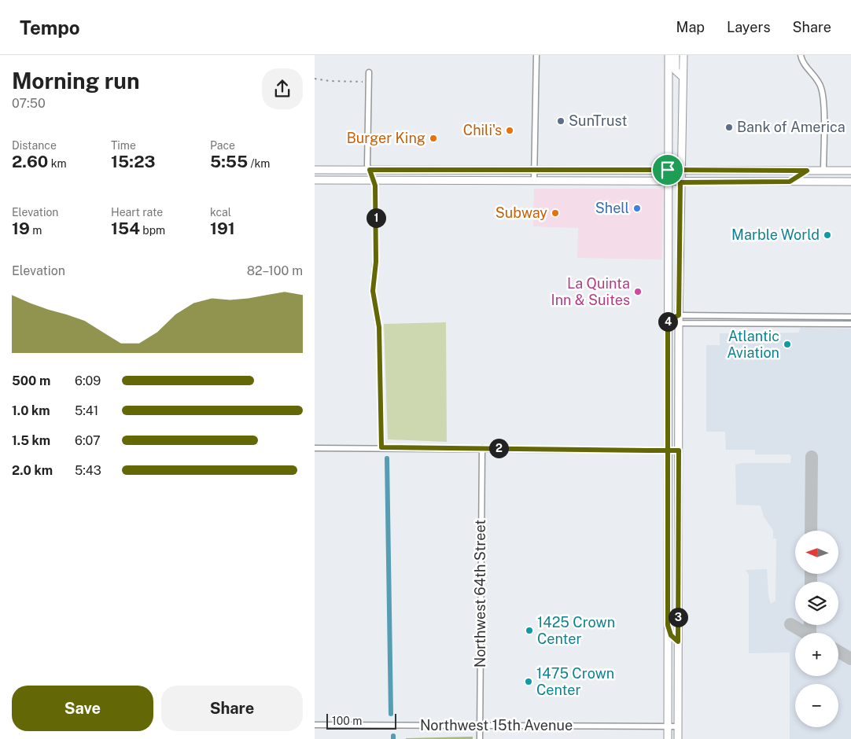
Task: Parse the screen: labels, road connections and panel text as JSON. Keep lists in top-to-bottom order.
{
  "streets": {
    "street": ["Northwest 64th Street", "Northwest 15th Avenue"]
  },
  "crossings": [
    ["Northwest 64th Street", "Northwest 15th Avenue"]
  ],
  "places": [
    "SunTrust",
    "Bank of America",
    "Chili's",
    "Burger King",
    "Shell",
    "Subway",
    "Marble World",
    "La Quinta Inn & Suites",
    "Atlantic Aviation",
    "1425 Crown Center",
    "1475 Crown Center"
  ],
  "scale_bar": "100 m",
  "north": "left",
  "page": {
    "header": "Tempo",
    "nav": ["Map", "Layers", "Share"],
    "heading": ["Morning run", "07:50"],
    "stats": [
      ["Distance", "2.60 km"],
      ["Time", "15:23"],
      ["Pace", "5:55 /km"],
      ["Elevation", "19 m"],
      ["Heart rate", "154 bpm"],
      ["kcal", "191"]
    ],
    "pins": [
      "1",
      "4",
      "2",
      "3"
    ],
    "chart": ["Elevation", "82–100 m"],
    "list": [
      {
        "name": "500 m",
        "note": "6:09"
      },
      {
        "name": "1.0 km",
        "note": "5:41"
      },
      {
        "name": "1.5 km",
        "note": "6:07"
      },
      {
        "name": "2.0 km",
        "note": "5:43"
      }
    ],
    "map_buttons": ["+", "−"],
    "buttons": ["Save", "Share"],
    "scale": "100 m"
  }
}
